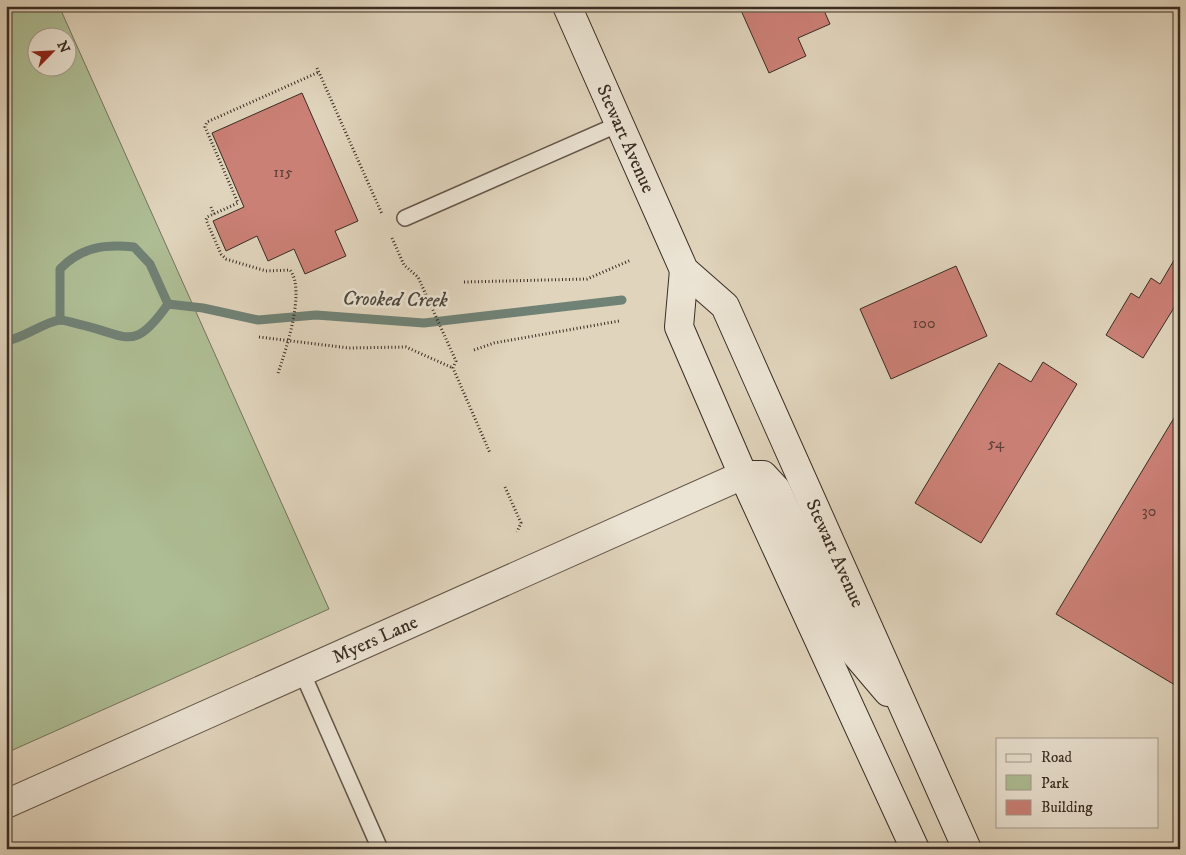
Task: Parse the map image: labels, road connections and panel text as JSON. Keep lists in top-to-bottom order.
{
  "streets": {
    "main road": ["Stewart Avenue", "Myers Lane"]
  },
  "crossings": [
    ["Stewart Avenue", "Myers Lane"]
  ],
  "water": ["Crooked Creek"],
  "house_numbers": [
    "115",
    "100",
    "54",
    "30"
  ],
  "legend": ["Road", "Park", "Building"],
  "north": "top right"
}
